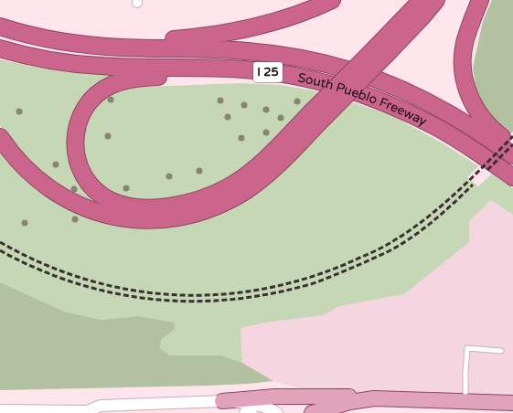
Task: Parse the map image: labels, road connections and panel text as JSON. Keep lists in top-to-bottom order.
{
  "streets": {
    "highway": ["I 25", "South Pueblo Freeway"]
  }
}
